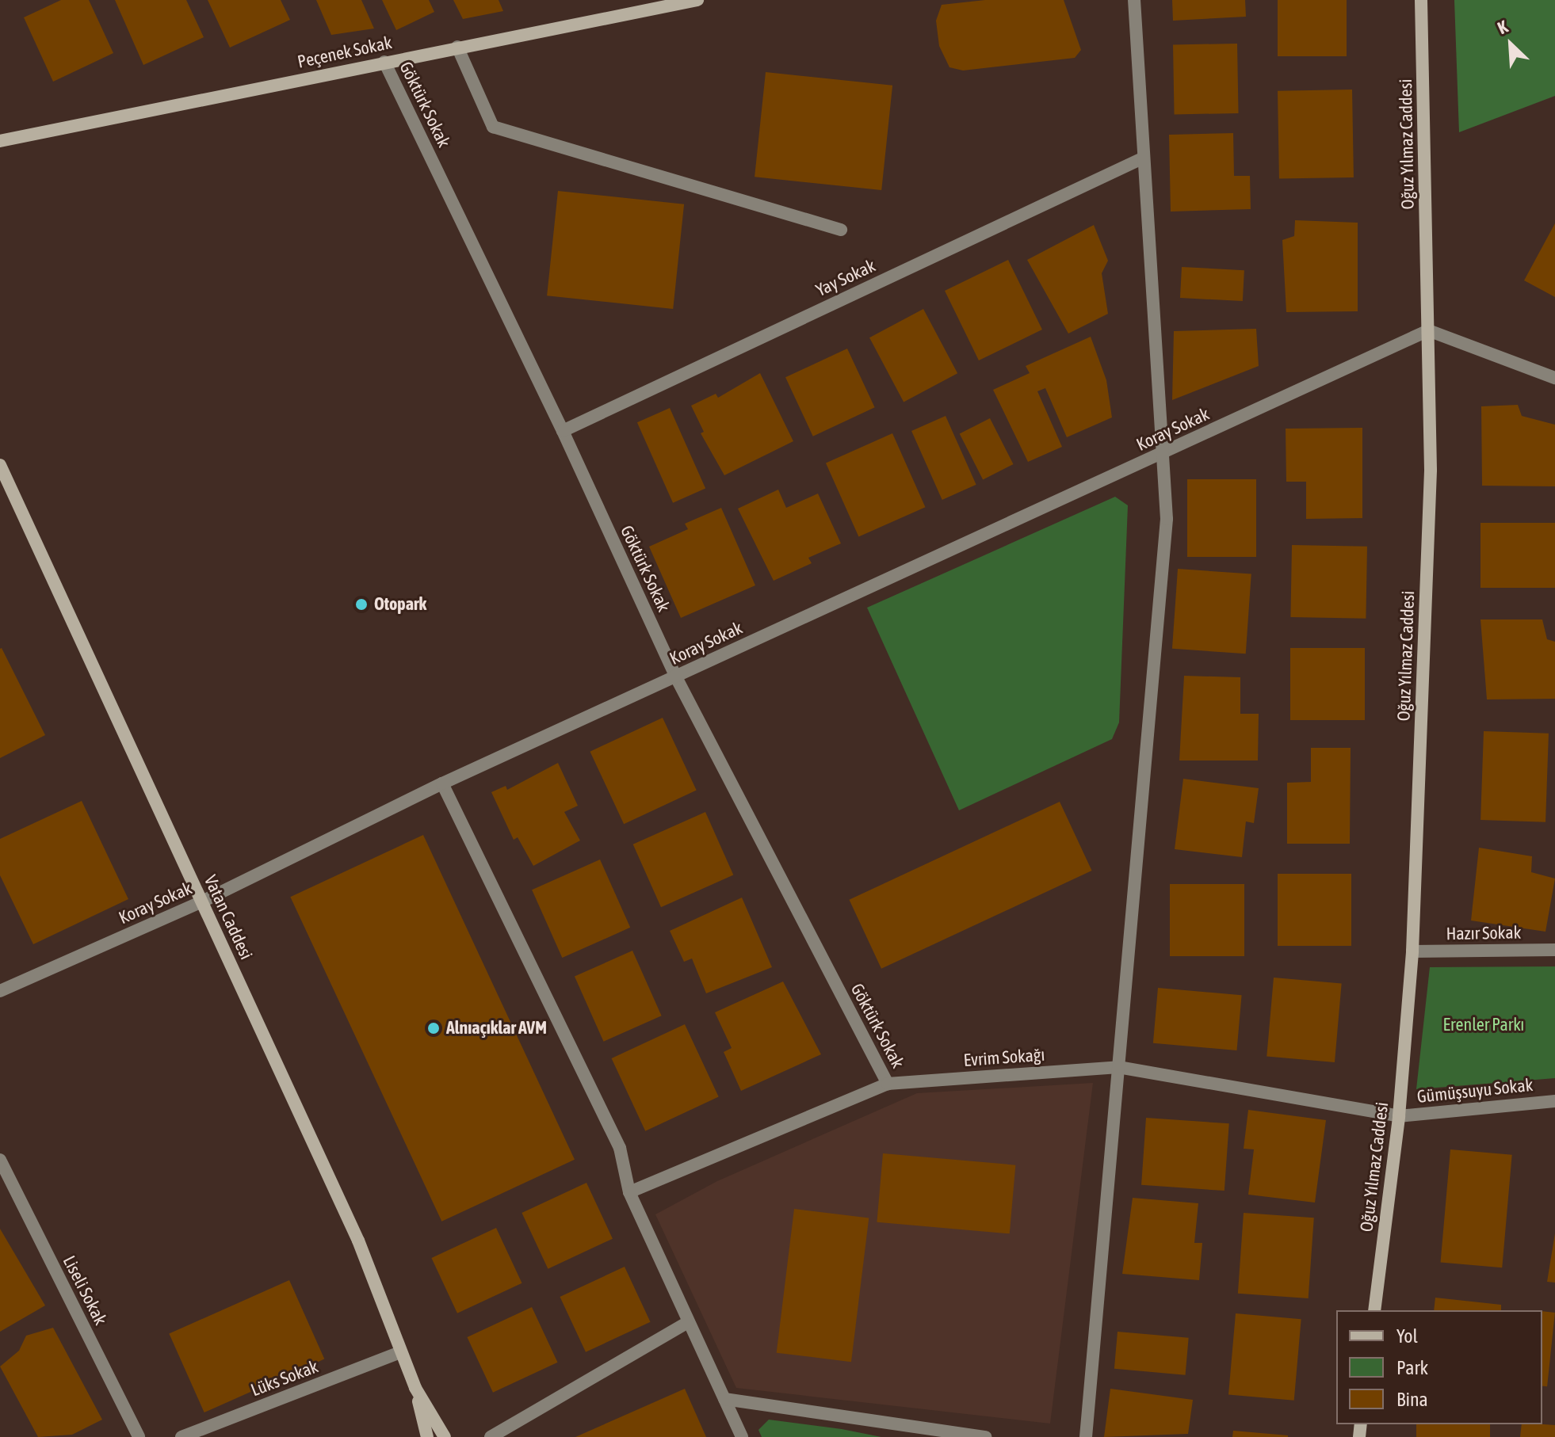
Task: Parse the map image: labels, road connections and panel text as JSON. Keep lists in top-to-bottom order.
{
  "streets": {
    "main road": ["Peçenek Sokak", "Oğuz Yılmaz Caddesi", "Vatan Caddesi"],
    "street": [
      "Göktürk Sokak",
      "Yay Sokak",
      "Koray Sokak",
      "Hazır Sokak",
      "Evrim Sokağı",
      "Gümüşsuyu Sokak",
      "Liseli Sokak",
      "Lüks Sokak"
    ]
  },
  "crossings": [
    ["Peçenek Sokak", "Göktürk Sokak"],
    ["Göktürk Sokak", "Yay Sokak"],
    ["Göktürk Sokak", "Koray Sokak"],
    ["Göktürk Sokak", "Evrim Sokağı"],
    ["Oğuz Yılmaz Caddesi", "Koray Sokak"],
    ["Oğuz Yılmaz Caddesi", "Hazır Sokak"],
    ["Oğuz Yılmaz Caddesi", "Evrim Sokağı"],
    ["Oğuz Yılmaz Caddesi", "Gümüşsuyu Sokak"],
    ["Koray Sokak", "Vatan Caddesi"],
    ["Vatan Caddesi", "Lüks Sokak"],
    ["Evrim Sokağı", "Gümüşsuyu Sokak"]
  ],
  "parks": ["Erenler Parkı"],
  "places": ["Otopark", "Alnıaçıklar AVM"],
  "legend": ["Yol", "Park", "Bina"],
  "north": "top left"
}
